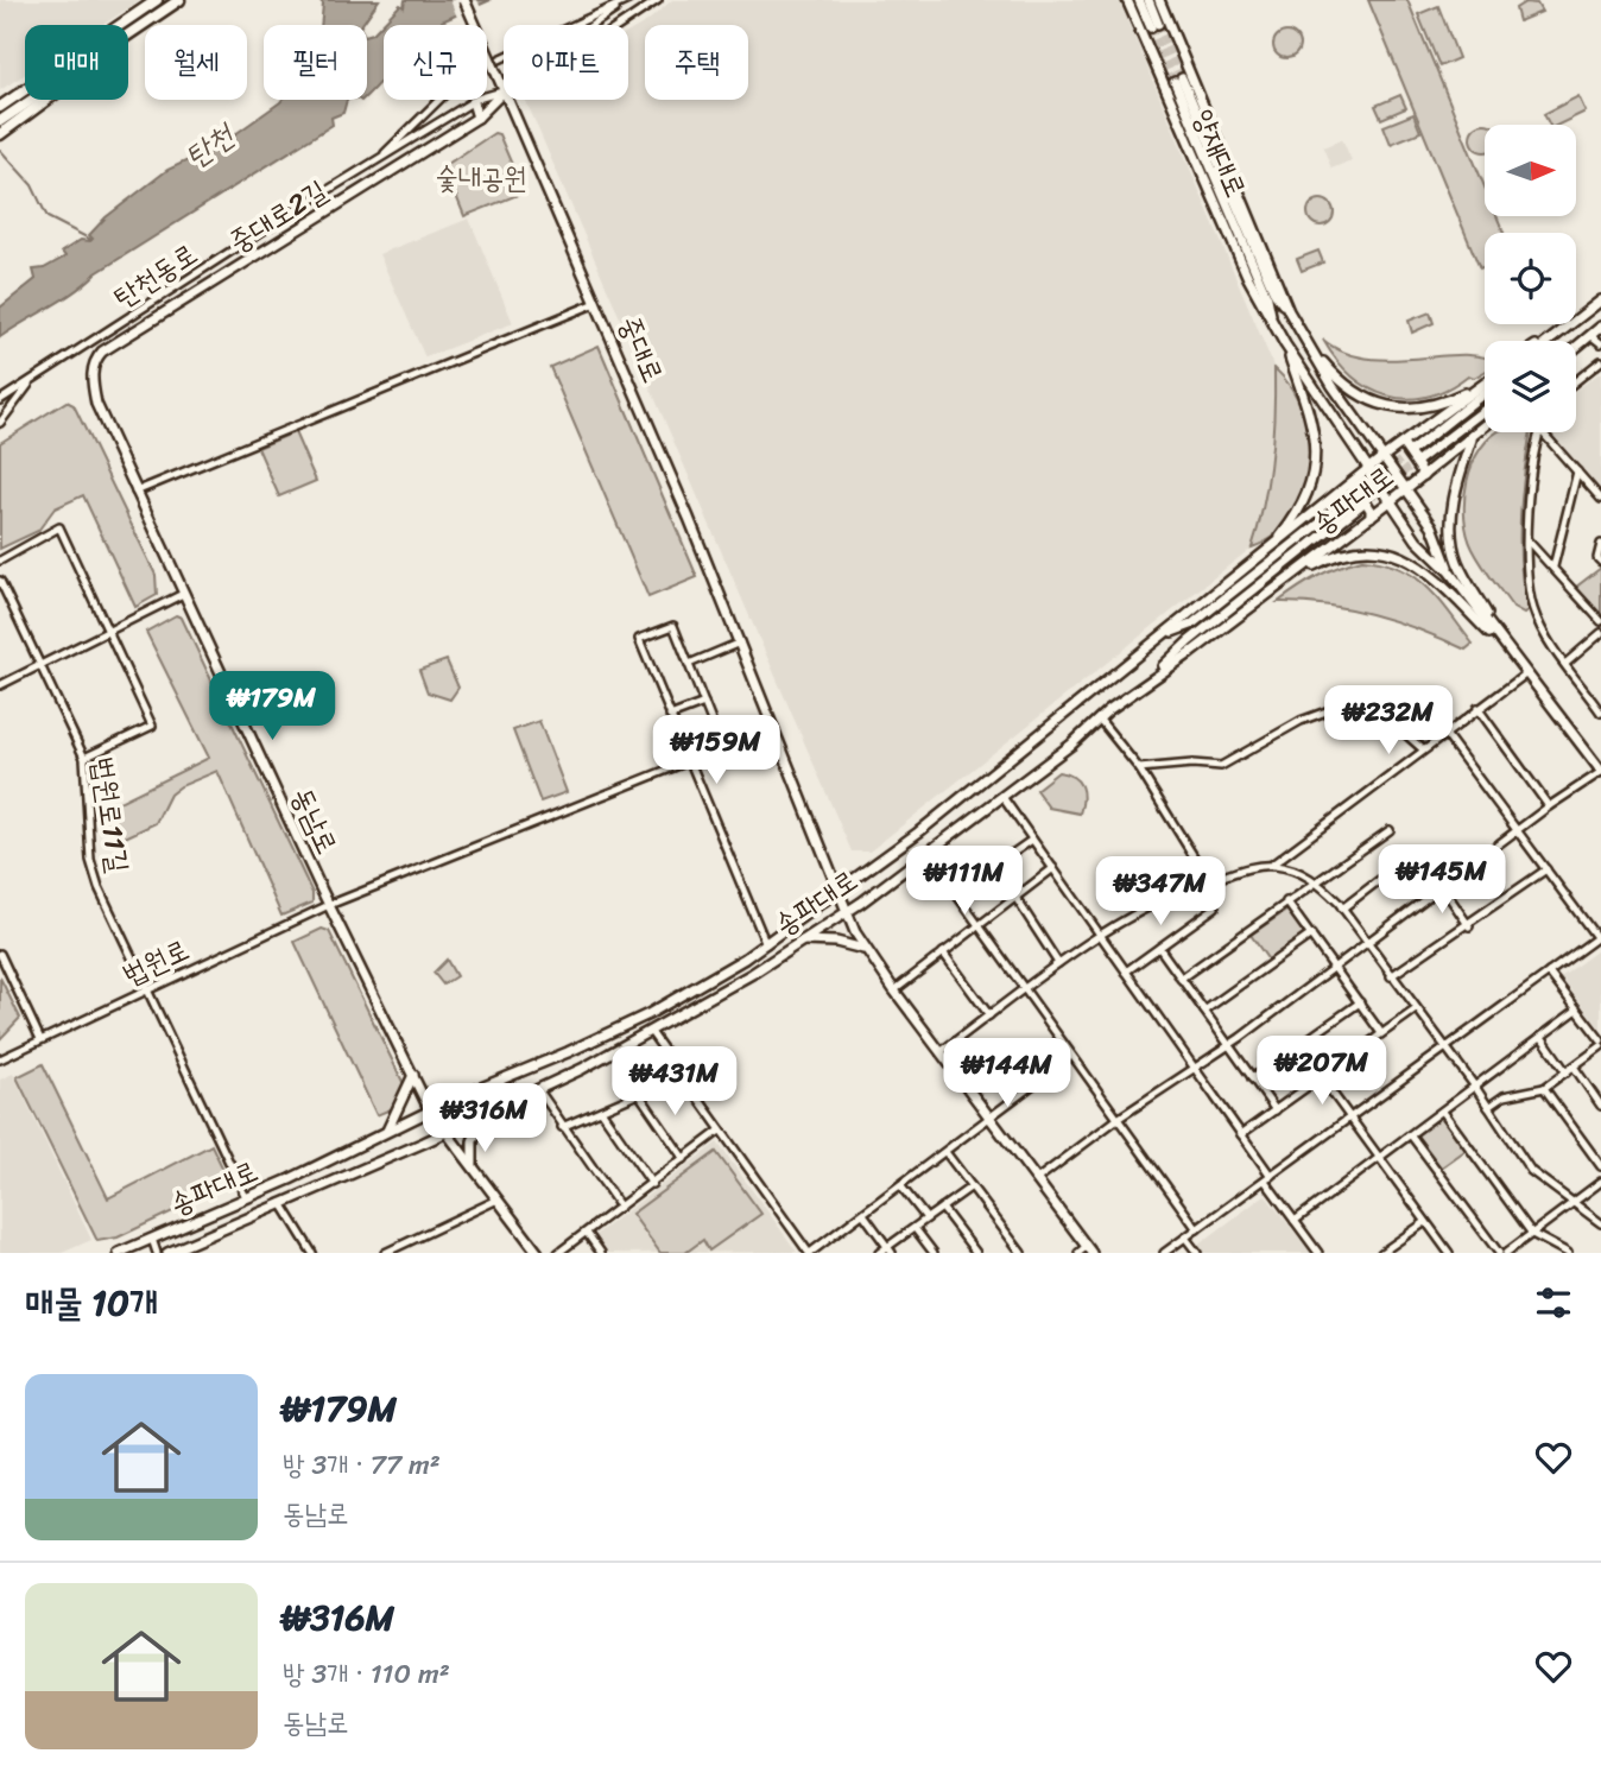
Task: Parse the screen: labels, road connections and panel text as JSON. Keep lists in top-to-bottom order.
{
  "streets": {
    "main road": [
      "양재대로",
      "중대로2길",
      "중대로",
      "송파대로",
      "동남로"
    ],
    "street": ["탄천동로", "법원로11길", "법원로"]
  },
  "crossings": [
    ["양재대로", "송파대로"],
    ["중대로2길", "탄천동로"],
    ["중대로2길", "중대로"],
    ["중대로2길", "동남로"],
    ["탄천동로", "중대로"],
    ["중대로", "송파대로"],
    ["중대로", "법원로"],
    ["송파대로", "법원로11길"],
    ["송파대로", "동남로"],
    ["법원로11길", "법원로"],
    ["동남로", "법원로"]
  ],
  "water": ["탄천"],
  "parks": ["숯내공원"],
  "north": "right",
  "page": {
    "chip": [
      "매매",
      "월세",
      "필터",
      "신규",
      "아파트",
      "주택"
    ],
    "price": [
      "₩179M",
      "₩232M",
      "₩159M",
      "₩145M",
      "₩111M",
      "₩347M",
      "₩207M",
      "₩144M",
      "₩431M",
      "₩316M"
    ],
    "heading": "매물 10개",
    "list": [
      {
        "name": "₩179M",
        "note": "방 3개 · 77 m² · 동남로"
      },
      {
        "name": "₩316M",
        "note": "방 3개 · 110 m² · 동남로"
      }
    ]
  }
}
